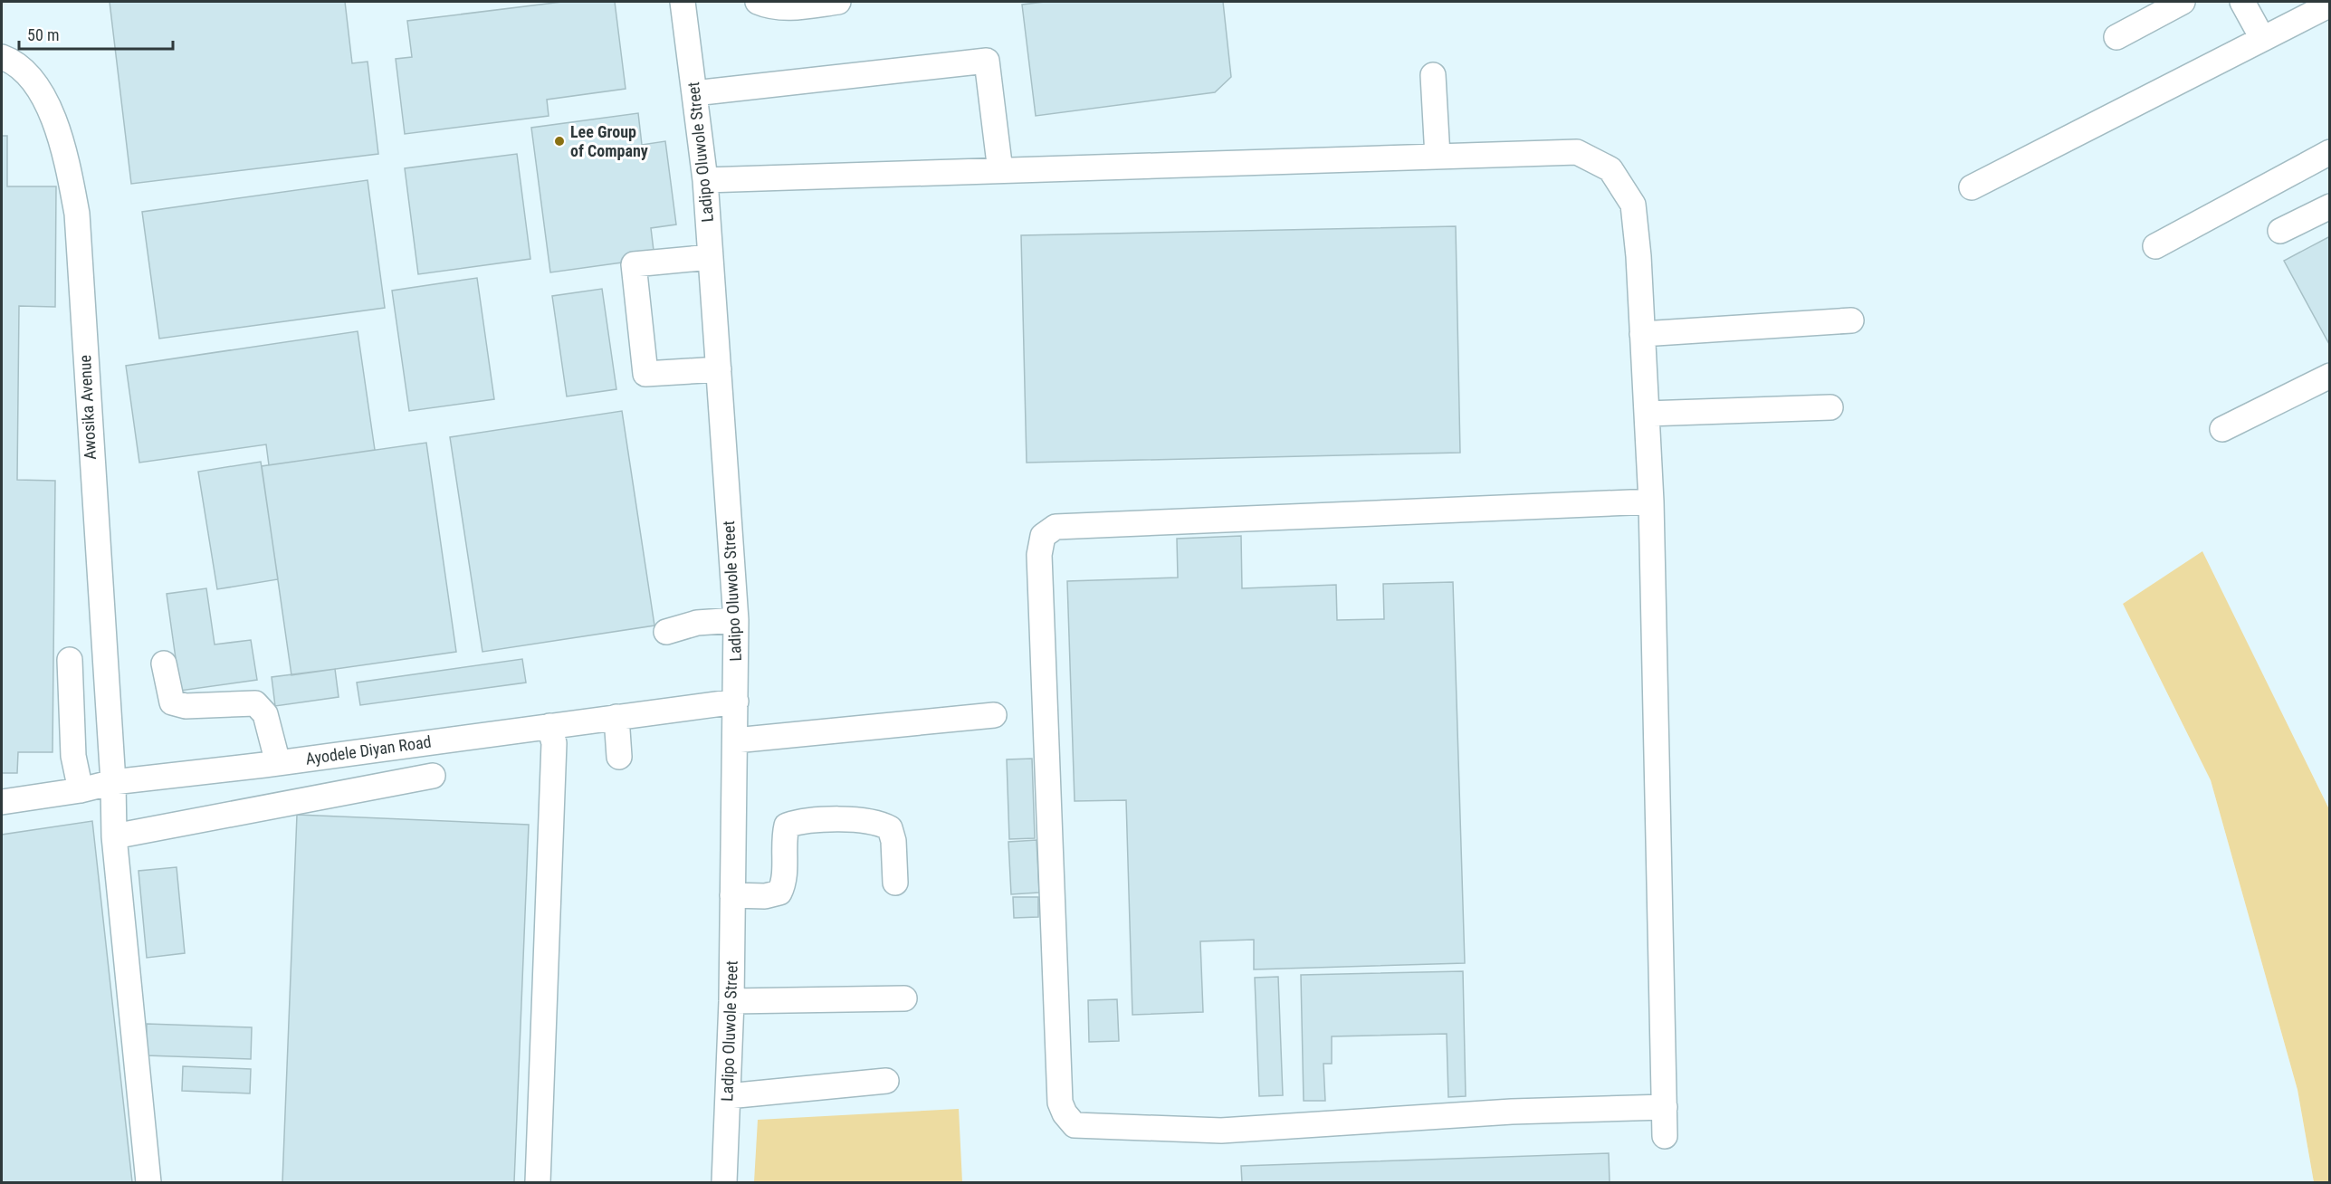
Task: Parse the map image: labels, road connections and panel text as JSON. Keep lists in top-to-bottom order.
{
  "streets": {
    "street": ["Ladipo Oluwole Street", "Awosika Avenue", "Ayodele Diyan Road"]
  },
  "crossings": [
    ["Ladipo Oluwole Street", "Ayodele Diyan Road"],
    ["Awosika Avenue", "Ayodele Diyan Road"]
  ],
  "places": ["Lee Group of Company"],
  "scale_bar": "50 m"
}
